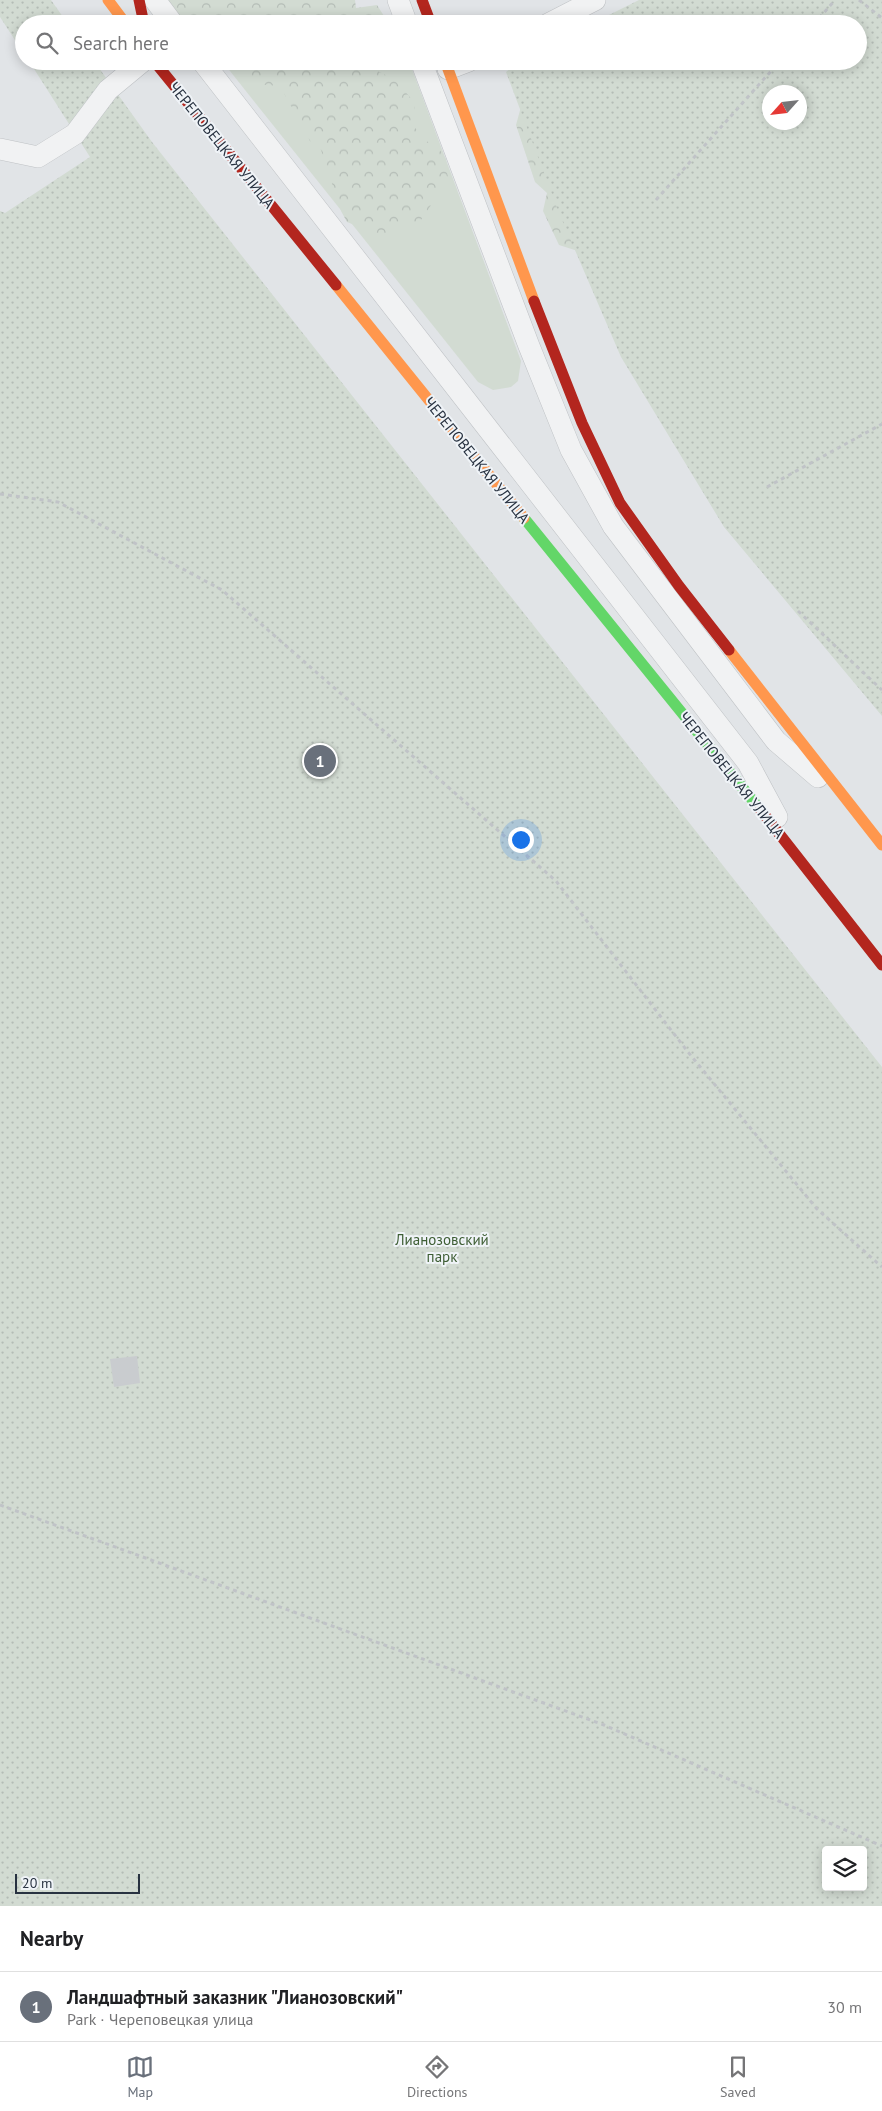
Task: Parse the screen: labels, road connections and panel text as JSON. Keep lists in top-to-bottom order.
{
  "streets": {
    "main road": ["ЧЕРЕПОВЕЦКАЯ УЛИЦА"]
  },
  "parks": ["Лианозовский парк"],
  "scale_bar": "20 m",
  "north": "bottom left",
  "page": {
    "search": "Search here",
    "pins": "1",
    "scale": "20 m",
    "heading": "Nearby",
    "list": [
      {
        "mark": "1",
        "name": "Ландшафтный заказник \"Лианозовский\"",
        "note": "Park · Череповецкая улица",
        "value": "30 m"
      }
    ],
    "nav": ["Map", "Directions", "Saved"]
  }
}
